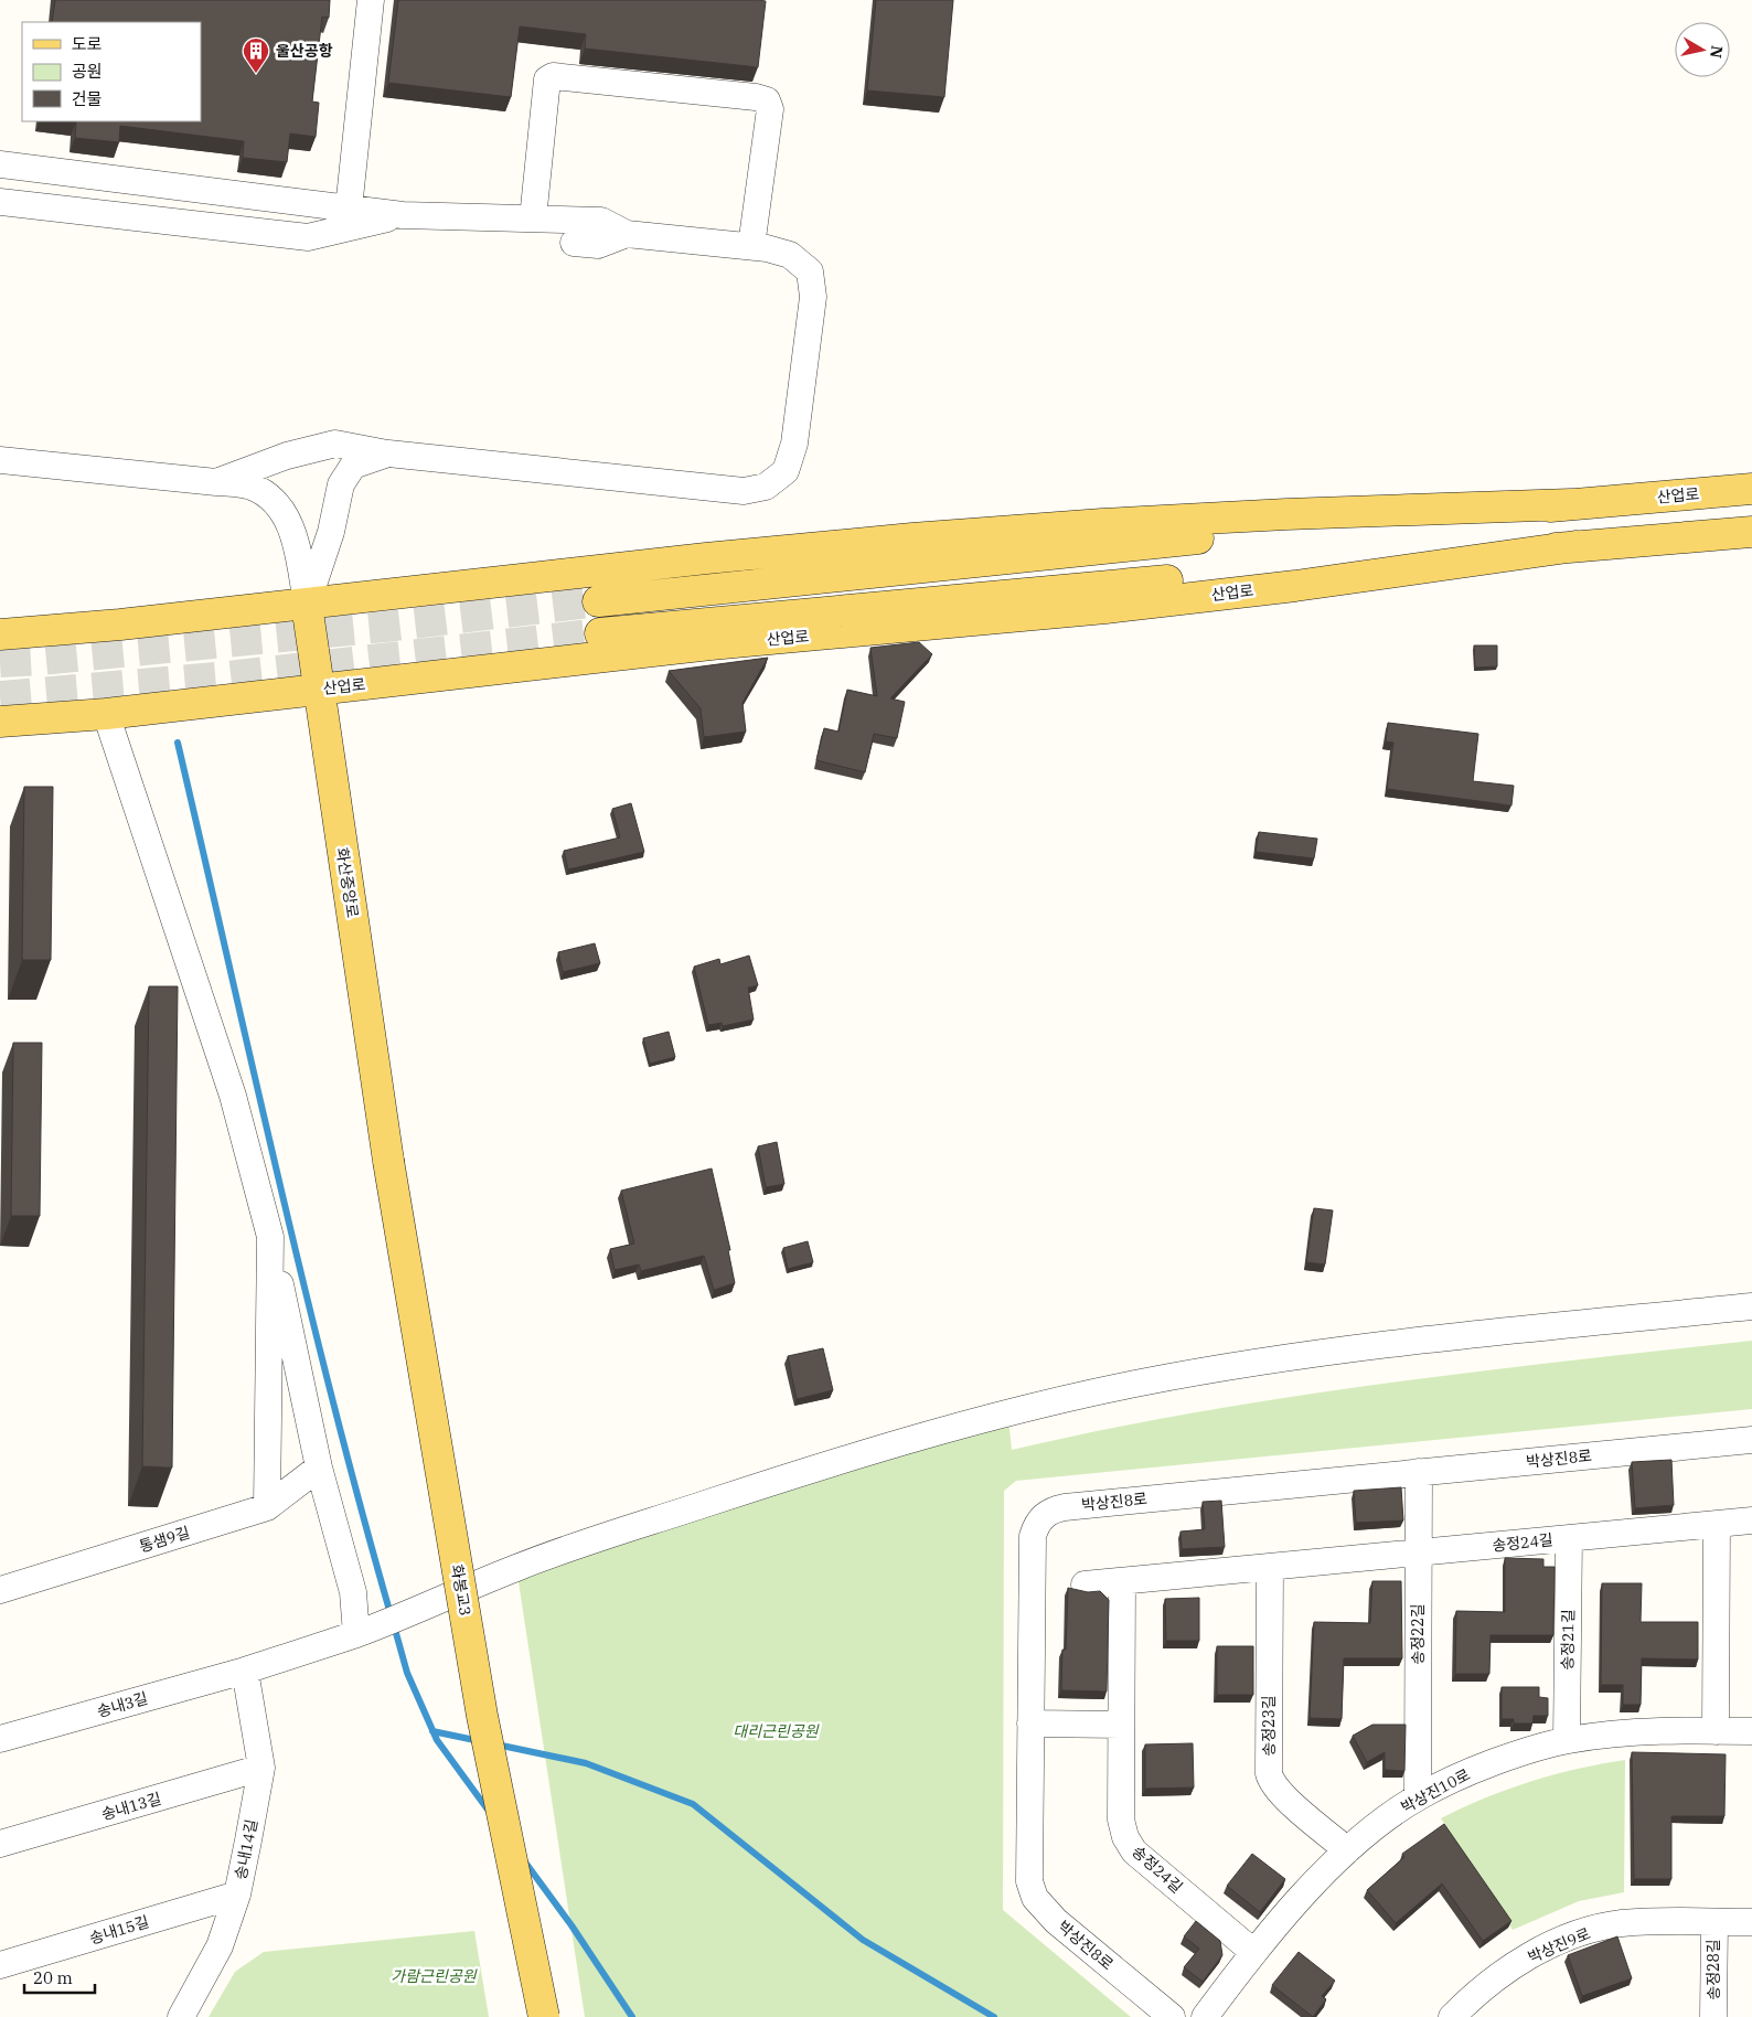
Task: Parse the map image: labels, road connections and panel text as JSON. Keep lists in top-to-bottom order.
{
  "streets": {
    "main road": ["산업로", "화산중앙로", "화봉교3"],
    "street": [
      "박상진8로",
      "통샘9길",
      "송정24길",
      "송정22길",
      "송정21길",
      "송내3길",
      "송정23길",
      "박상진10로",
      "송내13길",
      "송내14길",
      "송내15길",
      "박상진9로",
      "송정28길"
    ]
  },
  "crossings": [
    ["산업로", "화산중앙로"],
    ["화산중앙로", "화봉교3"],
    ["박상진8로", "송정22길"],
    ["송정24길", "송정22길"],
    ["송정24길", "송정21길"],
    ["송정24길", "송정23길"],
    ["송정24길", "박상진10로"],
    ["송정22길", "박상진10로"],
    ["송정21길", "박상진10로"],
    ["송내3길", "송내14길"],
    ["송정23길", "박상진10로"],
    ["송내13길", "송내14길"],
    ["송내14길", "송내15길"],
    ["박상진9로", "송정28길"]
  ],
  "parks": ["대리근린공원", "가람근린공원"],
  "places": {
    "building": ["울산공항"]
  },
  "legend": ["도로", "공원", "건물"],
  "scale_bar": "20 m",
  "north": "right"
}
